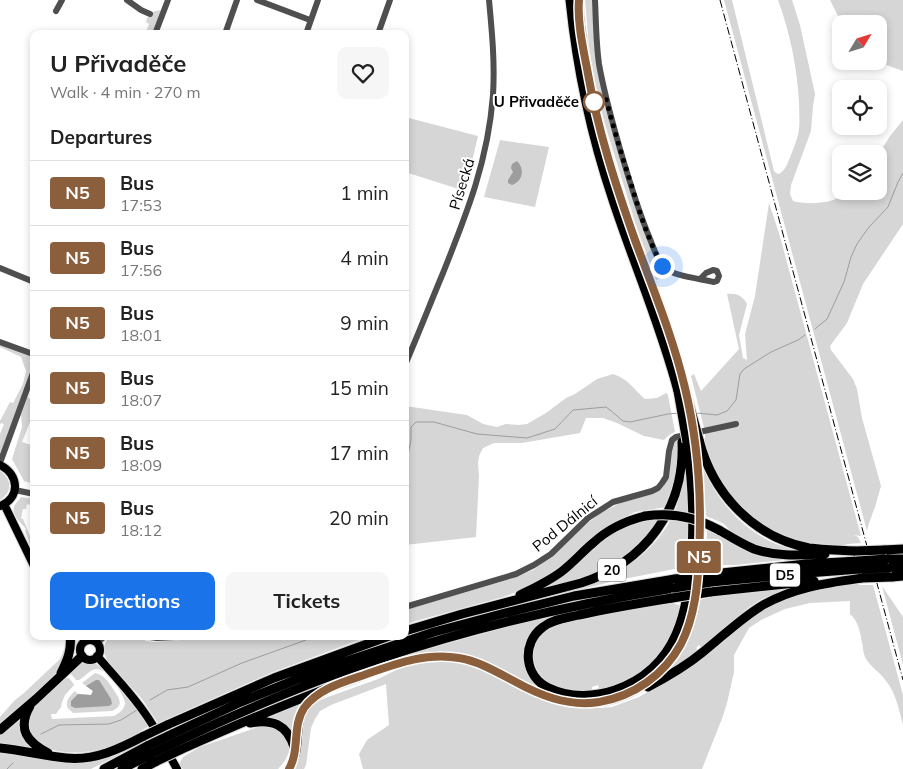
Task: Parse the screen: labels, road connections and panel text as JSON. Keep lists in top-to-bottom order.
{
  "streets": {
    "highway": ["20", "D5"],
    "street": ["Písecká", "Pod Dálnicí"]
  },
  "places": ["U Přivaděče"],
  "lines": ["bus line N5"],
  "north": "top right",
  "page": {
    "on_map": "N5",
    "heading": [
      ["U Přivaděče", "Walk · 4 min · 270 m"],
      "Departures"
    ],
    "list": [
      {
        "mark": "N5",
        "name": "Bus",
        "note": "17:53",
        "value": "1 min"
      },
      {
        "mark": "N5",
        "name": "Bus",
        "note": "17:56",
        "value": "4 min"
      },
      {
        "mark": "N5",
        "name": "Bus",
        "note": "18:01",
        "value": "9 min"
      },
      {
        "mark": "N5",
        "name": "Bus",
        "note": "18:07",
        "value": "15 min"
      },
      {
        "mark": "N5",
        "name": "Bus",
        "note": "18:09",
        "value": "17 min"
      },
      {
        "mark": "N5",
        "name": "Bus",
        "note": "18:12",
        "value": "20 min"
      }
    ],
    "buttons": ["Directions", "Tickets"]
  }
}
